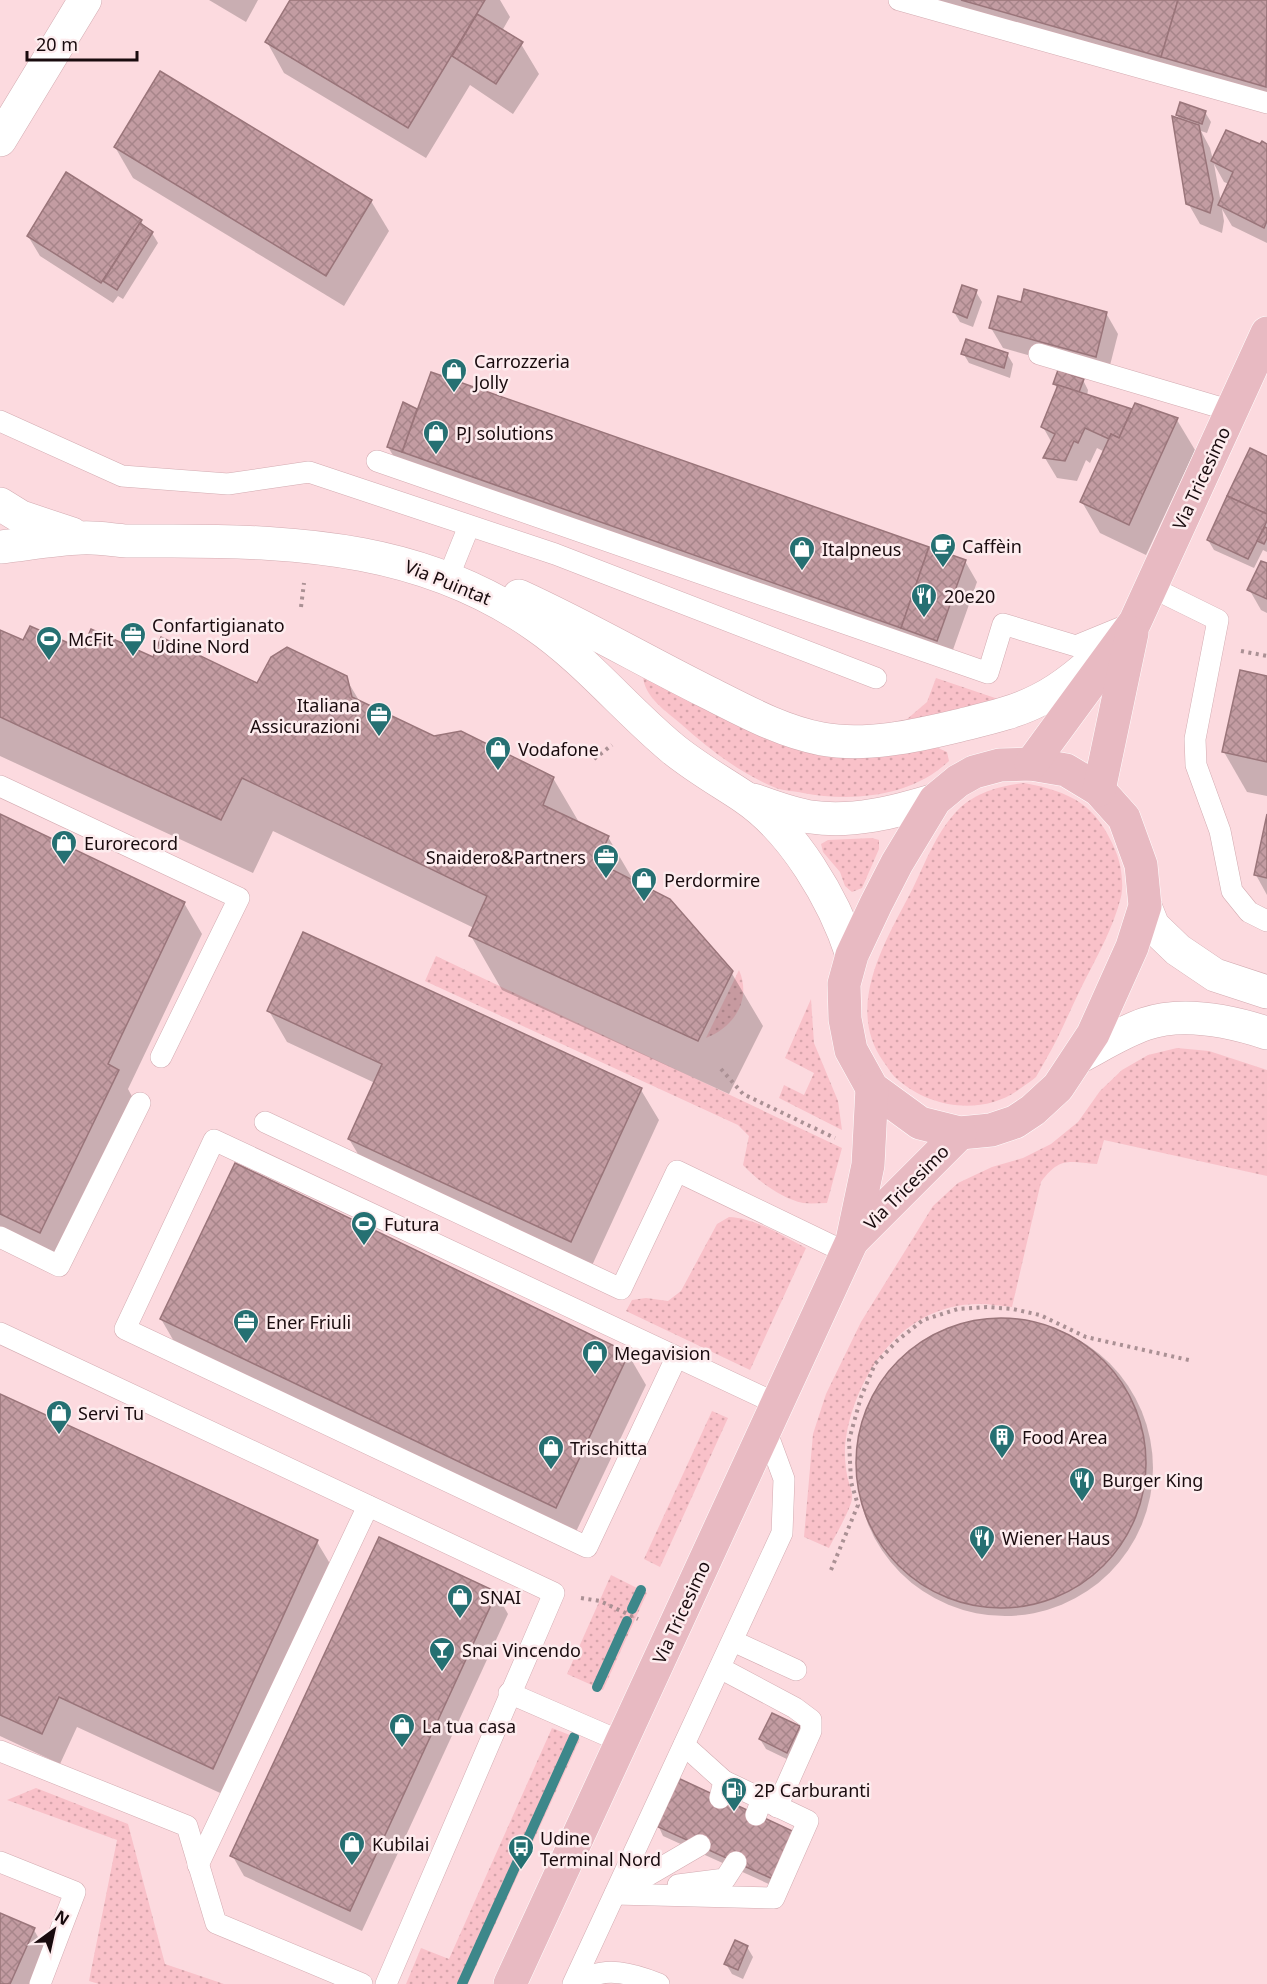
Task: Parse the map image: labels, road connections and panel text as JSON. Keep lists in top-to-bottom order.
{
  "streets": {
    "main road": ["Via Tricesimo", "Via Puintat"]
  },
  "places": {
    "shop": [
      "Carrozzeria Jolly",
      "PJ solutions",
      "Italpneus",
      "Vodafone",
      "Eurorecord",
      "Perdormire",
      "Megavision",
      "Servi Tu",
      "Trischitta",
      "SNAI",
      "La tua casa",
      "Kubilai"
    ],
    "cafe": ["Caffèin"],
    "restaurant": ["20e20", "Burger King", "Wiener Haus"],
    "office": [
      "Confartigianato Udine Nord",
      "Italiana Assicurazioni",
      "Snaidero&Partners",
      "Ener Friuli"
    ],
    "sports": ["McFit", "Futura"],
    "building": ["Food Area"],
    "bar": ["Snai Vincendo"],
    "fuel station": ["2P Carburanti"],
    "bus stop": ["Udine Terminal Nord"]
  },
  "scale_bar": "20 m",
  "north": "top right"
}
